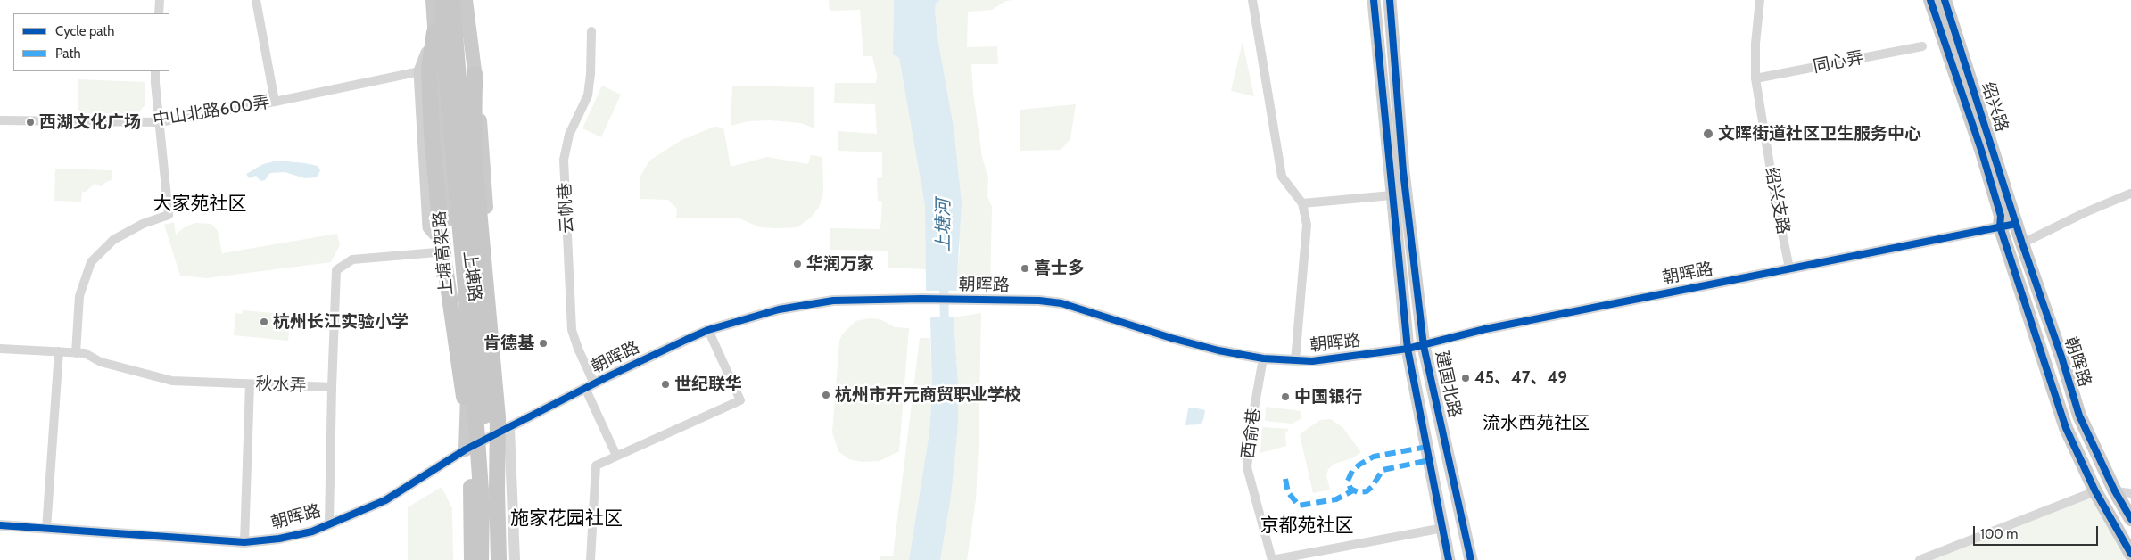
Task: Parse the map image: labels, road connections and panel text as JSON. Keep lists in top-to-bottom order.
{
  "streets": {
    "highway": ["上塘高架路"],
    "main road": [
      "绍兴路",
      "朝晖路",
      "上塘路",
      "建国北路"
    ],
    "street": [
      "同心弄",
      "中山北路600弄",
      "绍兴支路",
      "云帆巷",
      "秋水弄",
      "西俞巷"
    ]
  },
  "crossings": [
    ["同心弄", "绍兴支路"],
    ["绍兴路", "朝晖路"],
    ["绍兴支路", "朝晖路"],
    ["云帆巷", "朝晖路"],
    ["朝晖路", "上塘路"],
    ["朝晖路", "建国北路"],
    ["朝晖路", "西俞巷"]
  ],
  "districts": [
    "大家苑社区",
    "流水西苑社区",
    "施家花园社区",
    "京都苑社区"
  ],
  "water": ["上塘河"],
  "places": [
    "西湖文化广场",
    "文晖街道社区卫生服务中心",
    "华润万家",
    "喜士多",
    "杭州长江实验小学",
    "肯德基",
    "45、47、49",
    "世纪联华",
    "杭州市开元商贸职业学校",
    "中国银行"
  ],
  "legend": ["Cycle path", "Path"],
  "scale_bar": "100 m"
}
